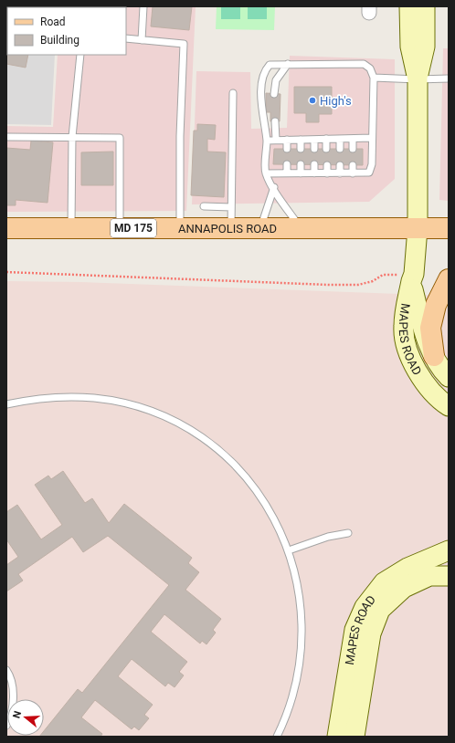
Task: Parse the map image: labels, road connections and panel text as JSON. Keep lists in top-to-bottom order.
{
  "streets": {
    "main road": ["MD 175", "ANNAPOLIS ROAD"],
    "street": ["MAPES ROAD"]
  },
  "crossings": [
    ["ANNAPOLIS ROAD", "MAPES ROAD"]
  ],
  "places": ["High's"],
  "legend": ["Road", "Building"],
  "north": "left"
}
